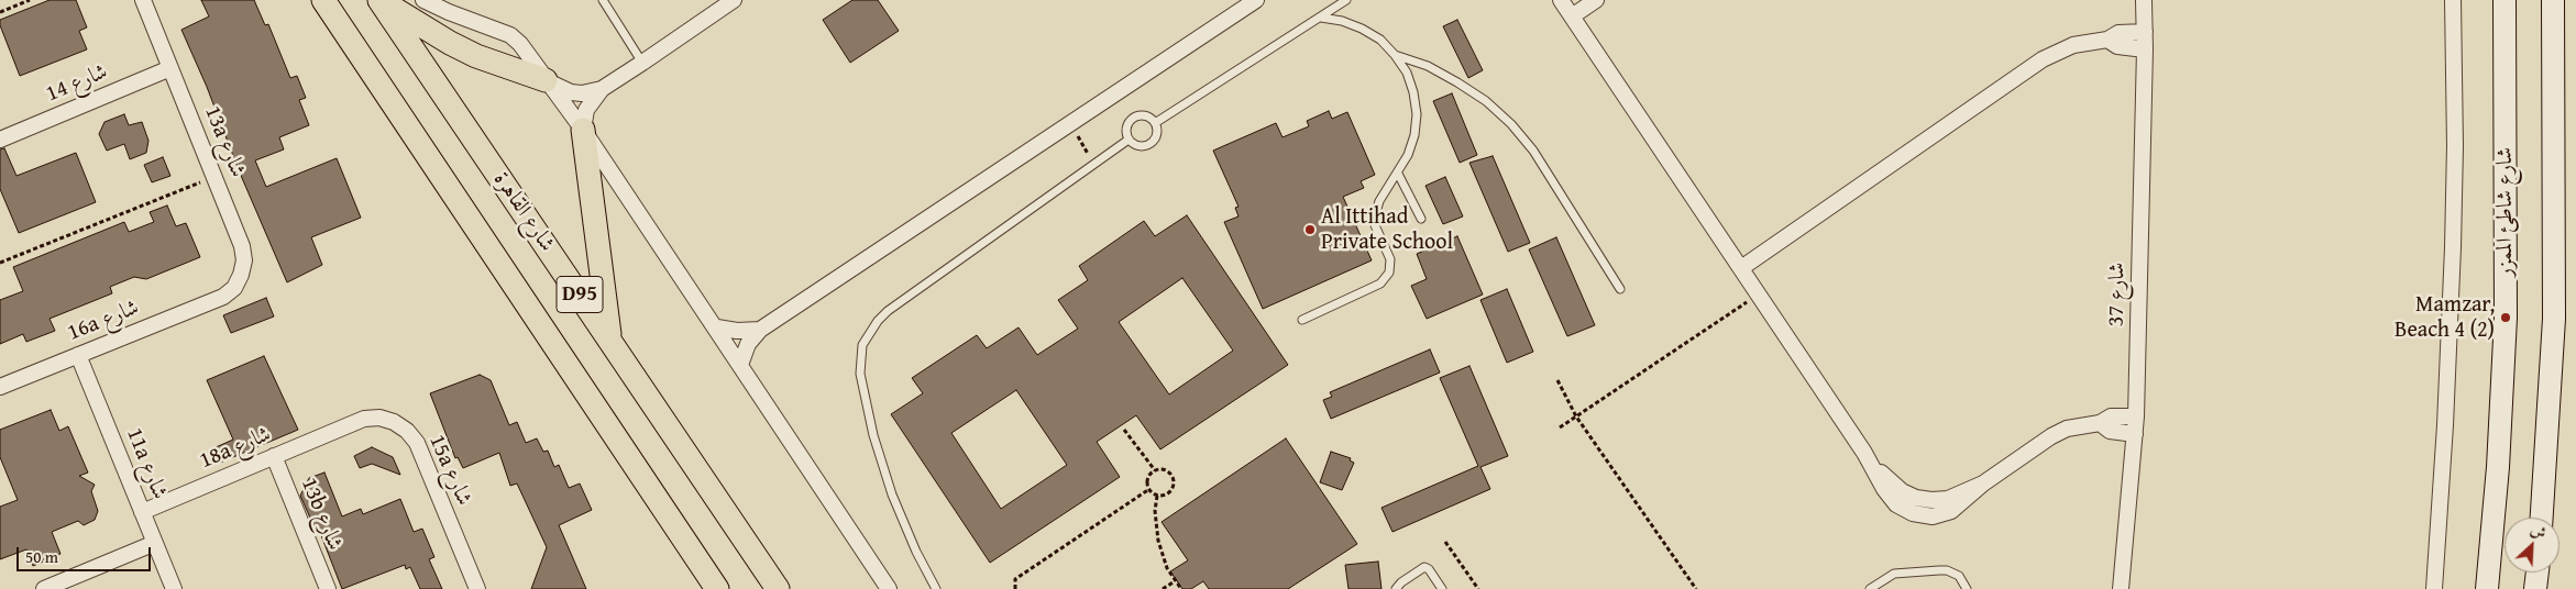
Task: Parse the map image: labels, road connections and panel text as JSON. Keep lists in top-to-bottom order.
{
  "streets": {
    "main road": ["شارع القاهرة", "شارع شاطئ الممزر", "D95"],
    "street": [
      "شارع 14",
      "13a شارع",
      "شارع 37",
      "16a شارع",
      "18a شارع",
      "11a شارع",
      "15a شارع",
      "13b شارع"
    ]
  },
  "crossings": [
    ["شارع 14", "13a شارع"],
    ["13a شارع", "16a شارع"],
    ["16a شارع", "11a شارع"],
    ["18a شارع", "11a شارع"],
    ["18a شارع", "15a شارع"],
    ["18a شارع", "13b شارع"]
  ],
  "places": ["Al Ittihad Private School", "Mamzar, Beach 4 (2)"],
  "scale_bar": "50 m",
  "north": "top right"
}
